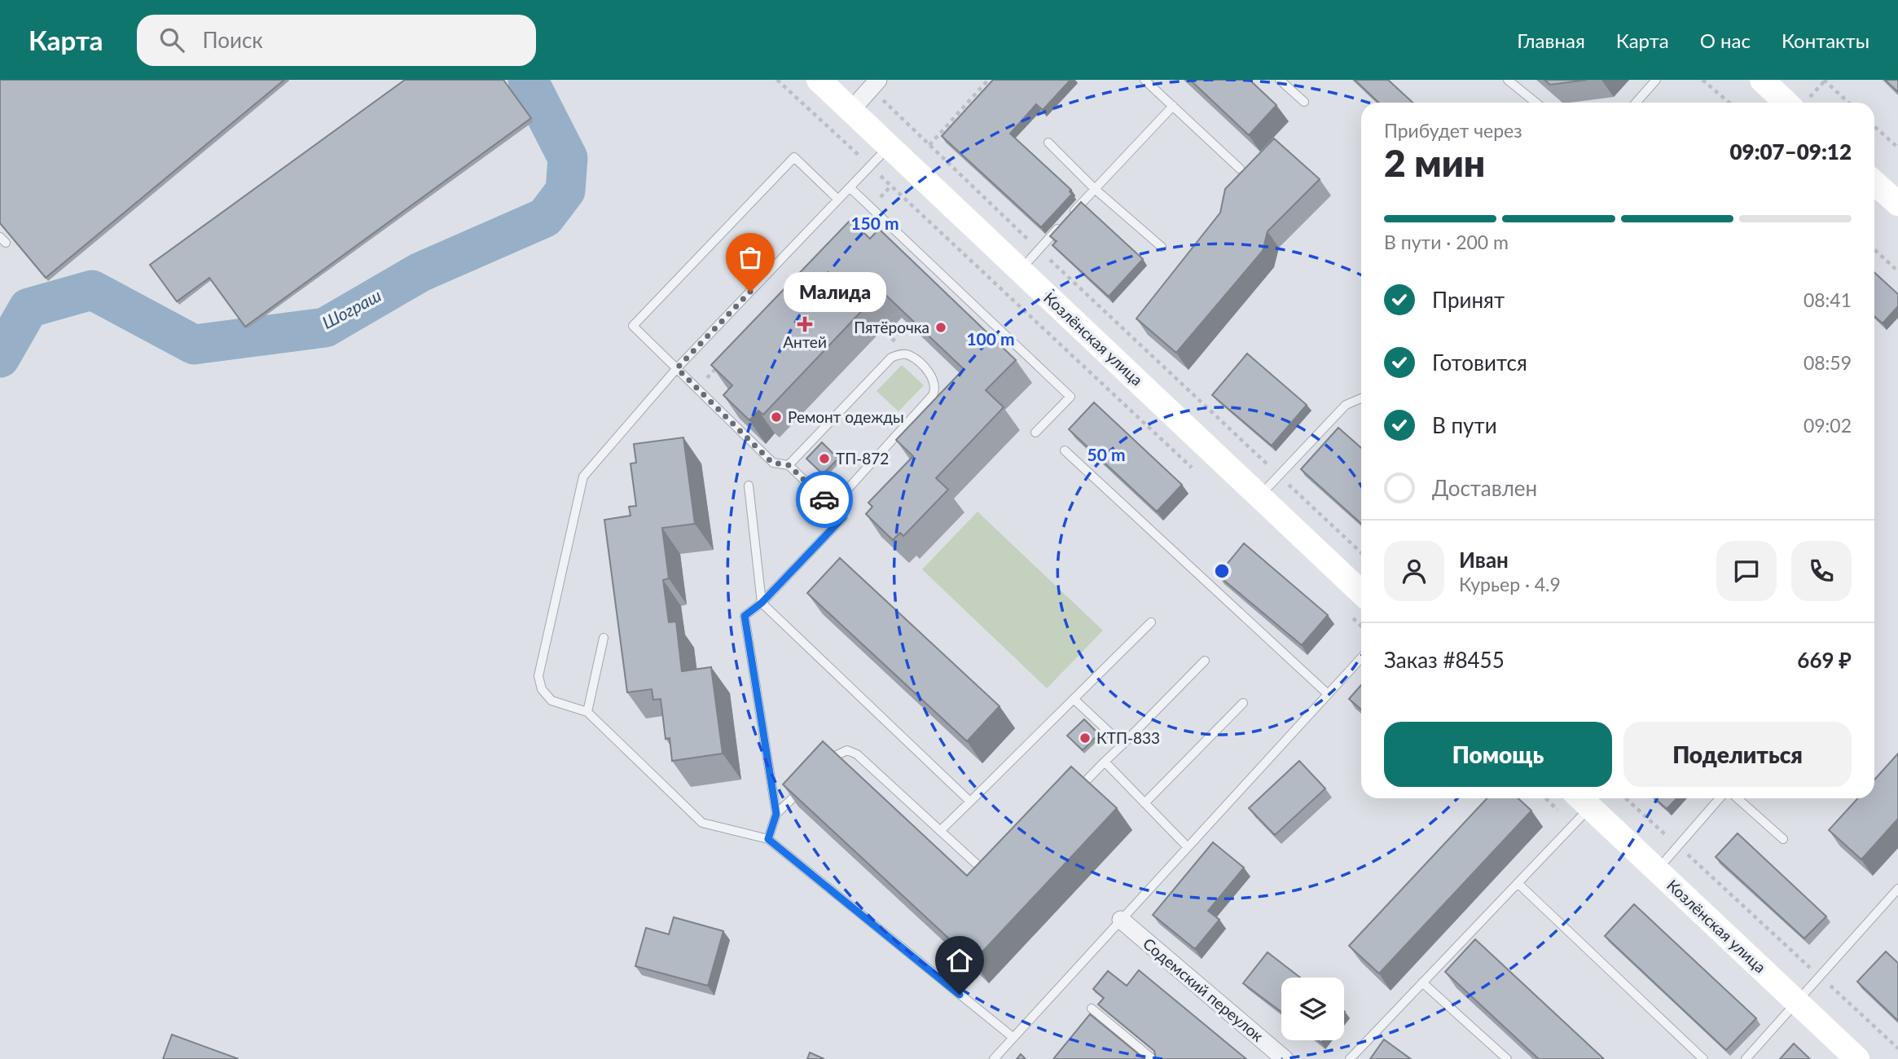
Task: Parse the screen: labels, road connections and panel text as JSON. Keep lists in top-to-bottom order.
{
  "streets": {
    "street": ["Козлёнская улица", "Содемский переулок"]
  },
  "water": ["Шограш"],
  "places": {
    "other": [
      "Малида",
      "Пятёрочка",
      "Ремонт одежды",
      "ТП-872",
      "КТП-833"
    ],
    "health": ["Антей"]
  },
  "page": {
    "header": "Карта",
    "search": "Поиск",
    "nav": [
      "Главная",
      "Карта",
      "О нас",
      "Контакты"
    ],
    "heading": ["2 мин", "Прибудет через", "09:07–09:12"],
    "panel": [
      "Иван",
      "Курьер · 4.9",
      "Заказ #8455",
      "669 ₽"
    ],
    "bar": "В пути · 200 m",
    "list": [
      ["Принят", "08:41"],
      ["Готовится", "08:59"],
      ["В пути", "09:02"],
      "Доставлен"
    ],
    "bubble": "Малида",
    "buttons": ["Помощь", "Поделиться"]
  },
  "rings": ["150 m", "100 m", "50 m"]
}
